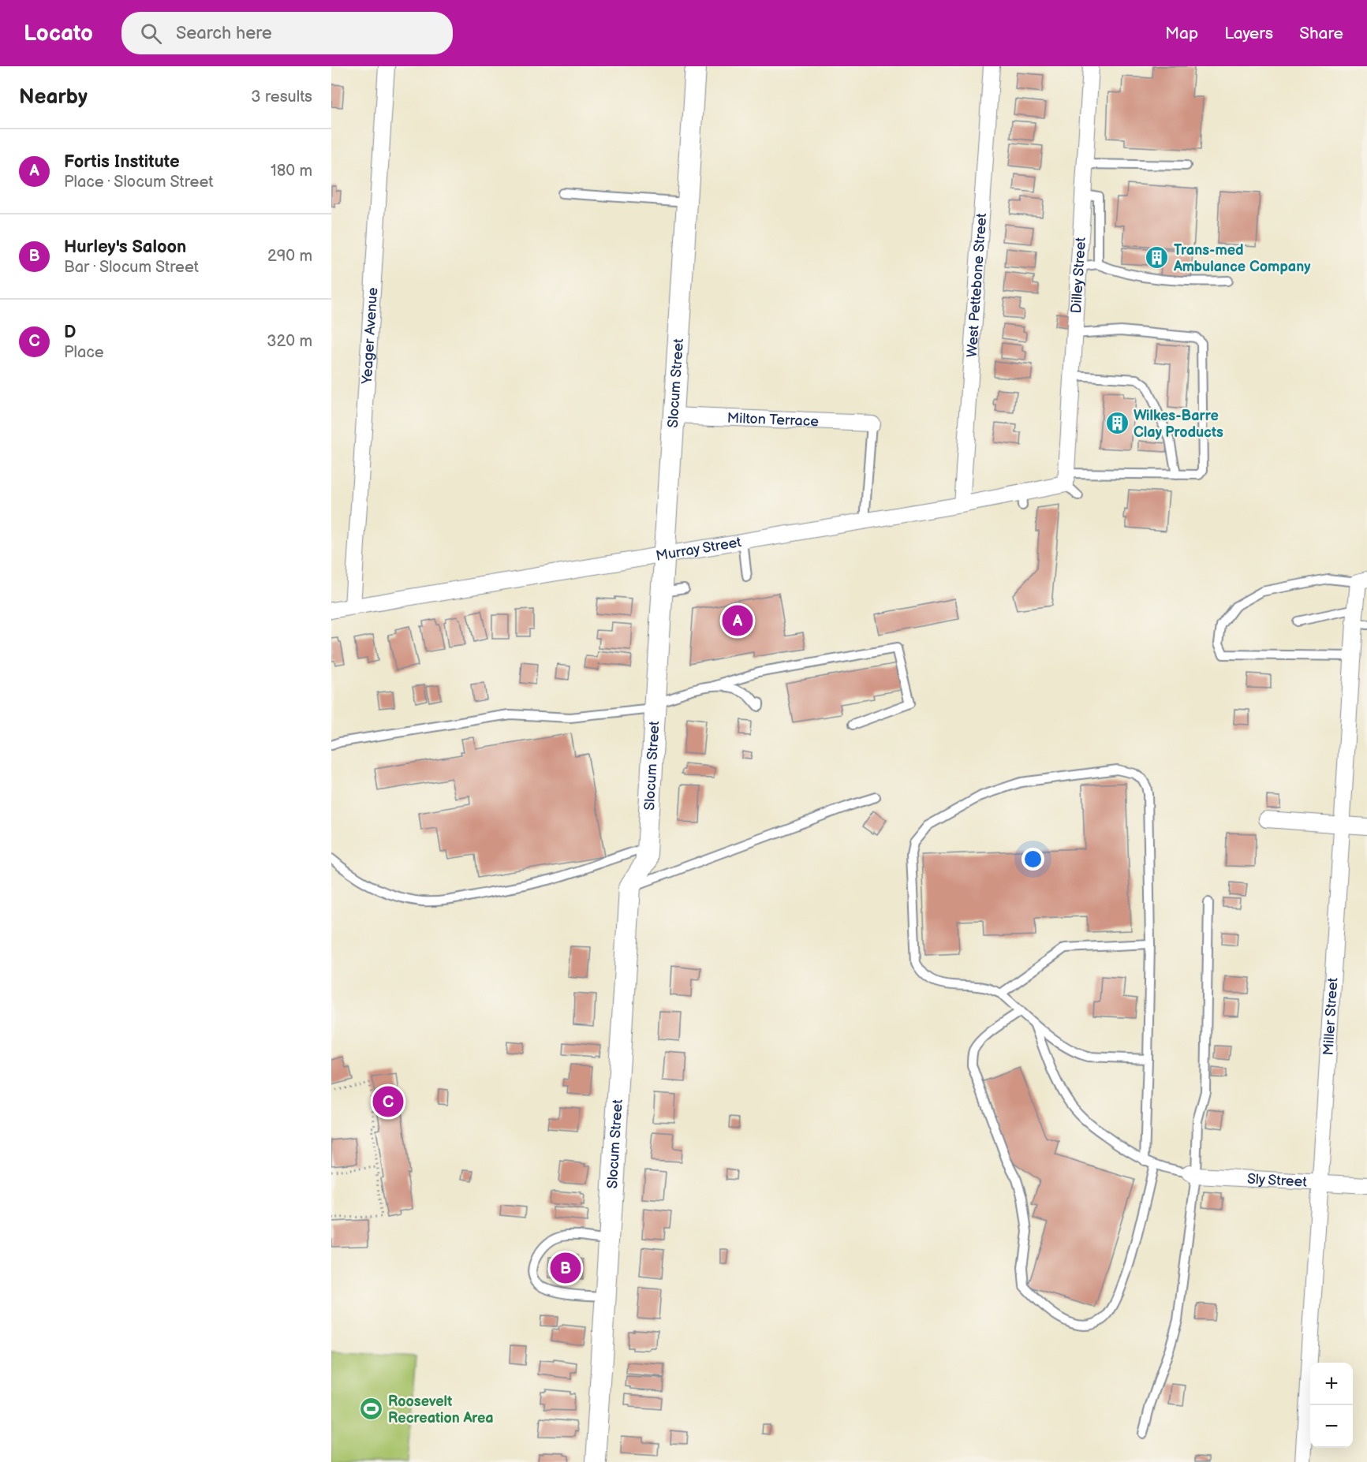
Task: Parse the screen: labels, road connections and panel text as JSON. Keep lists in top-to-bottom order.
{
  "streets": {
    "street": [
      "Dilley Street",
      "West Pettebone Street",
      "Yeager Avenue",
      "Slocum Street",
      "Milton Terrace",
      "Murray Street",
      "Miller Street",
      "Sly Street"
    ]
  },
  "crossings": [
    ["Dilley Street", "Murray Street"],
    ["West Pettebone Street", "Murray Street"],
    ["Yeager Avenue", "Murray Street"],
    ["Slocum Street", "Milton Terrace"],
    ["Slocum Street", "Murray Street"],
    ["Miller Street", "Sly Street"]
  ],
  "places": {
    "building": ["Trans-med Ambulance Company", "Wilkes-Barre Clay Products"],
    "sports": ["Roosevelt Recreation Area"]
  },
  "page": {
    "header": "Locato",
    "search": "Search here",
    "nav": ["Map", "Layers", "Share"],
    "heading": ["Nearby", "3 results"],
    "list": [
      {
        "mark": "A",
        "name": "Fortis Institute",
        "note": "Place · Slocum Street",
        "value": "180 m"
      },
      {
        "mark": "B",
        "name": "Hurley's Saloon",
        "note": "Bar · Slocum Street",
        "value": "290 m"
      },
      {
        "mark": "C",
        "name": "D",
        "note": "Place",
        "value": "320 m"
      }
    ],
    "pins": ["A", "C", "B"],
    "map_buttons": ["+", "−"]
  }
}
